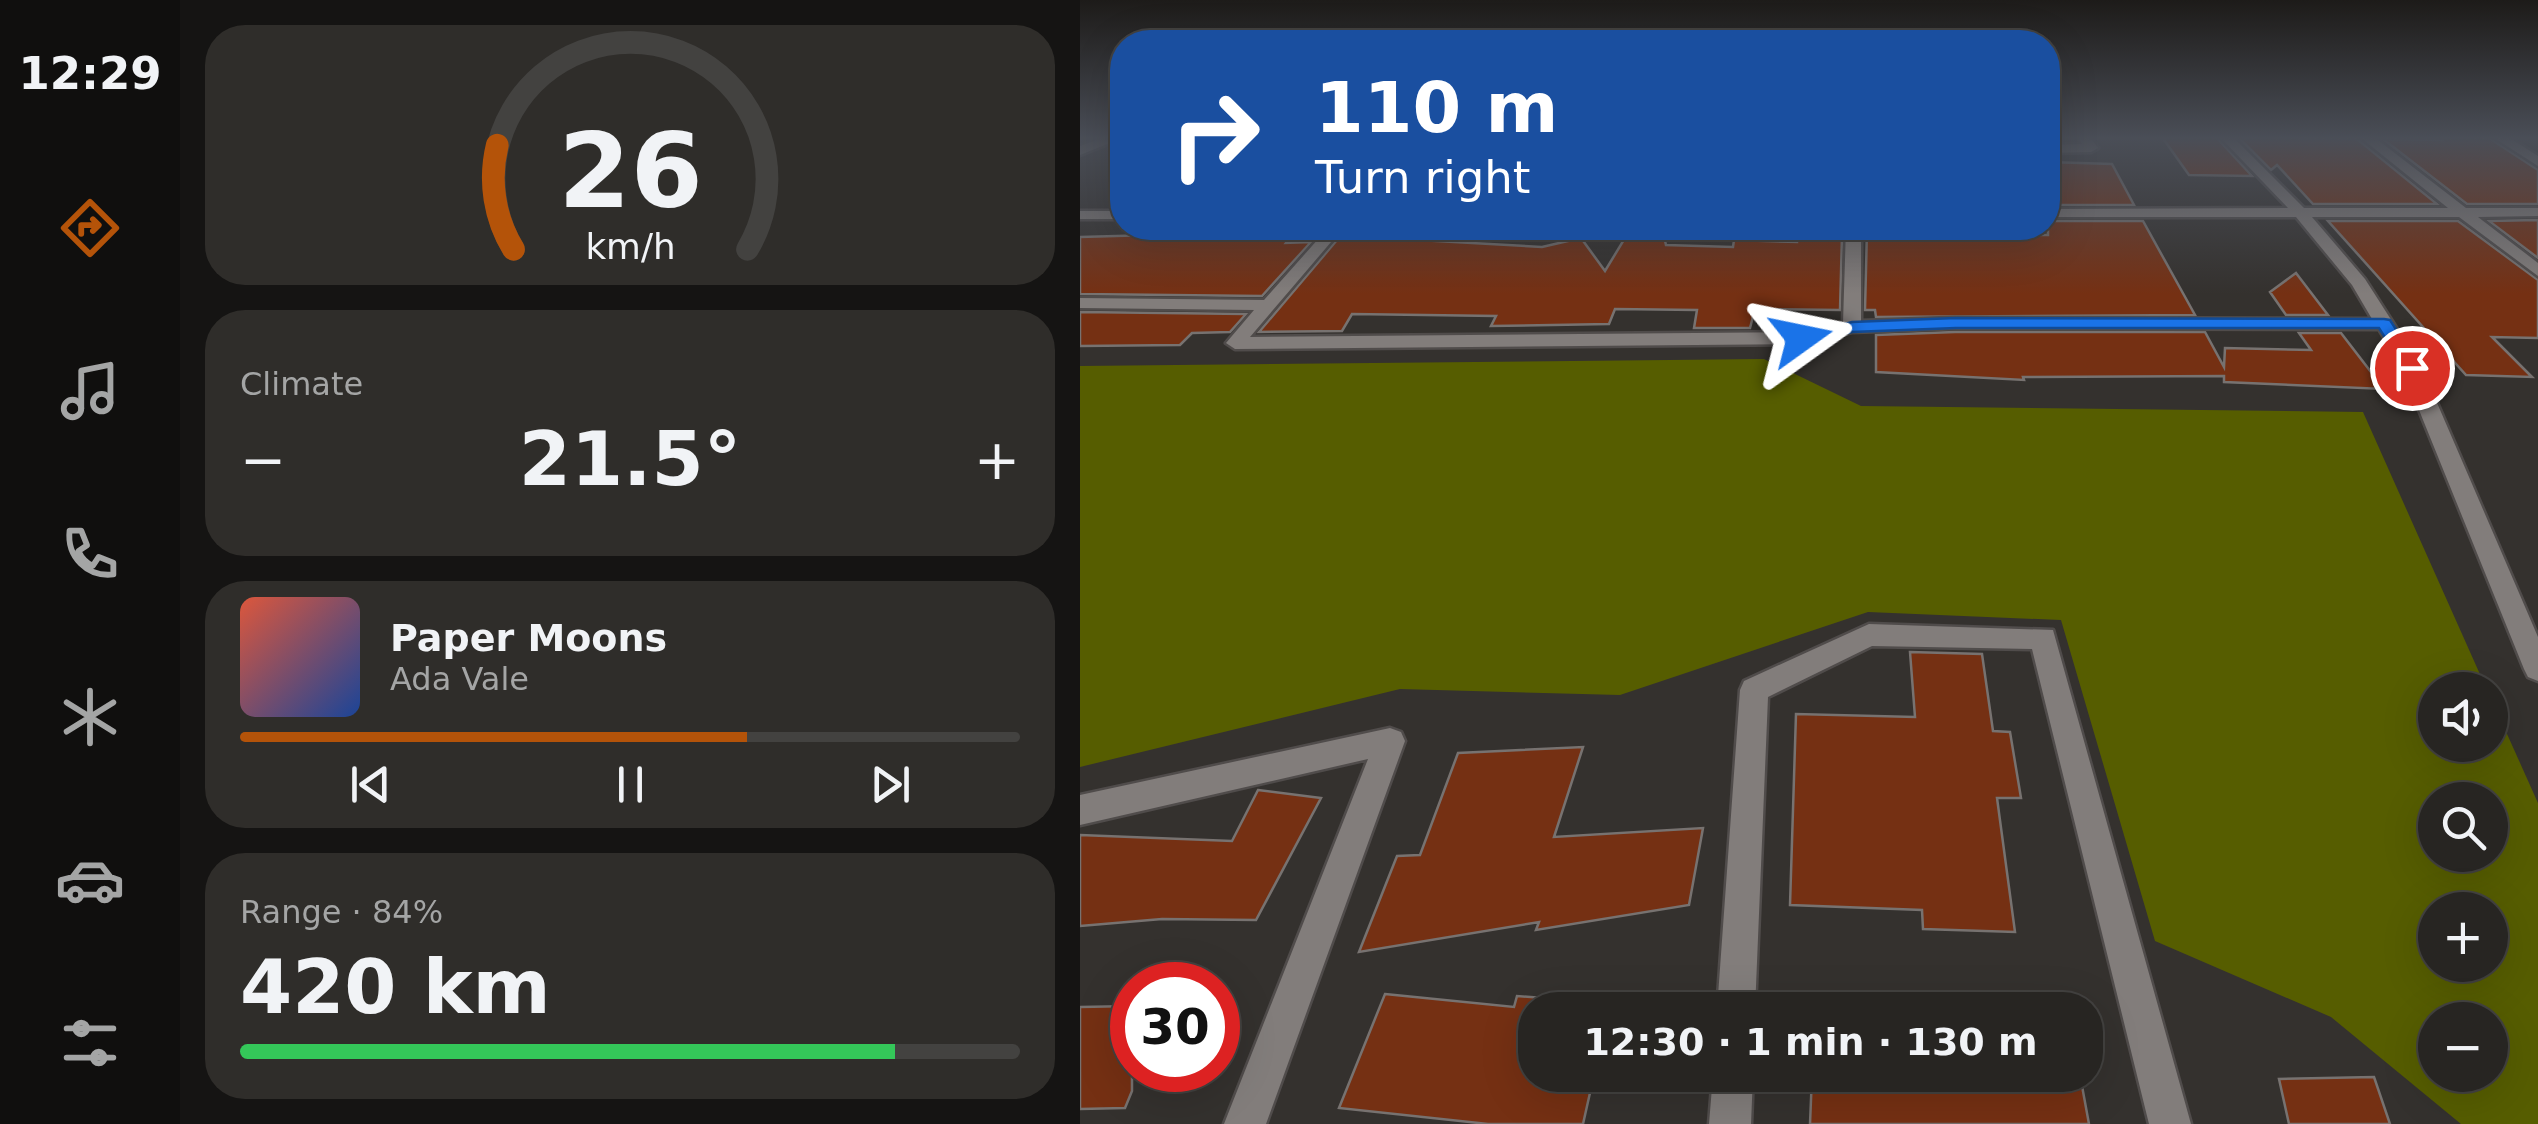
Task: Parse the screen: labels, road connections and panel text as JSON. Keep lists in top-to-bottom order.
{
  "page": {
    "tabs": "12:29",
    "turn": ["110 m", "Turn right"],
    "tile": [
      "Climate",
      ["Range · 84%", "420 km"]
    ],
    "heat": ["−", "21.5°", "+"],
    "song": ["Paper Moons", "Ada Vale"],
    "map_buttons": ["+", "−"],
    "limit": "30",
    "trip": "12:30 · 1 min · 130 m",
    "gauge": ["26", "km/h"]
  }
}
